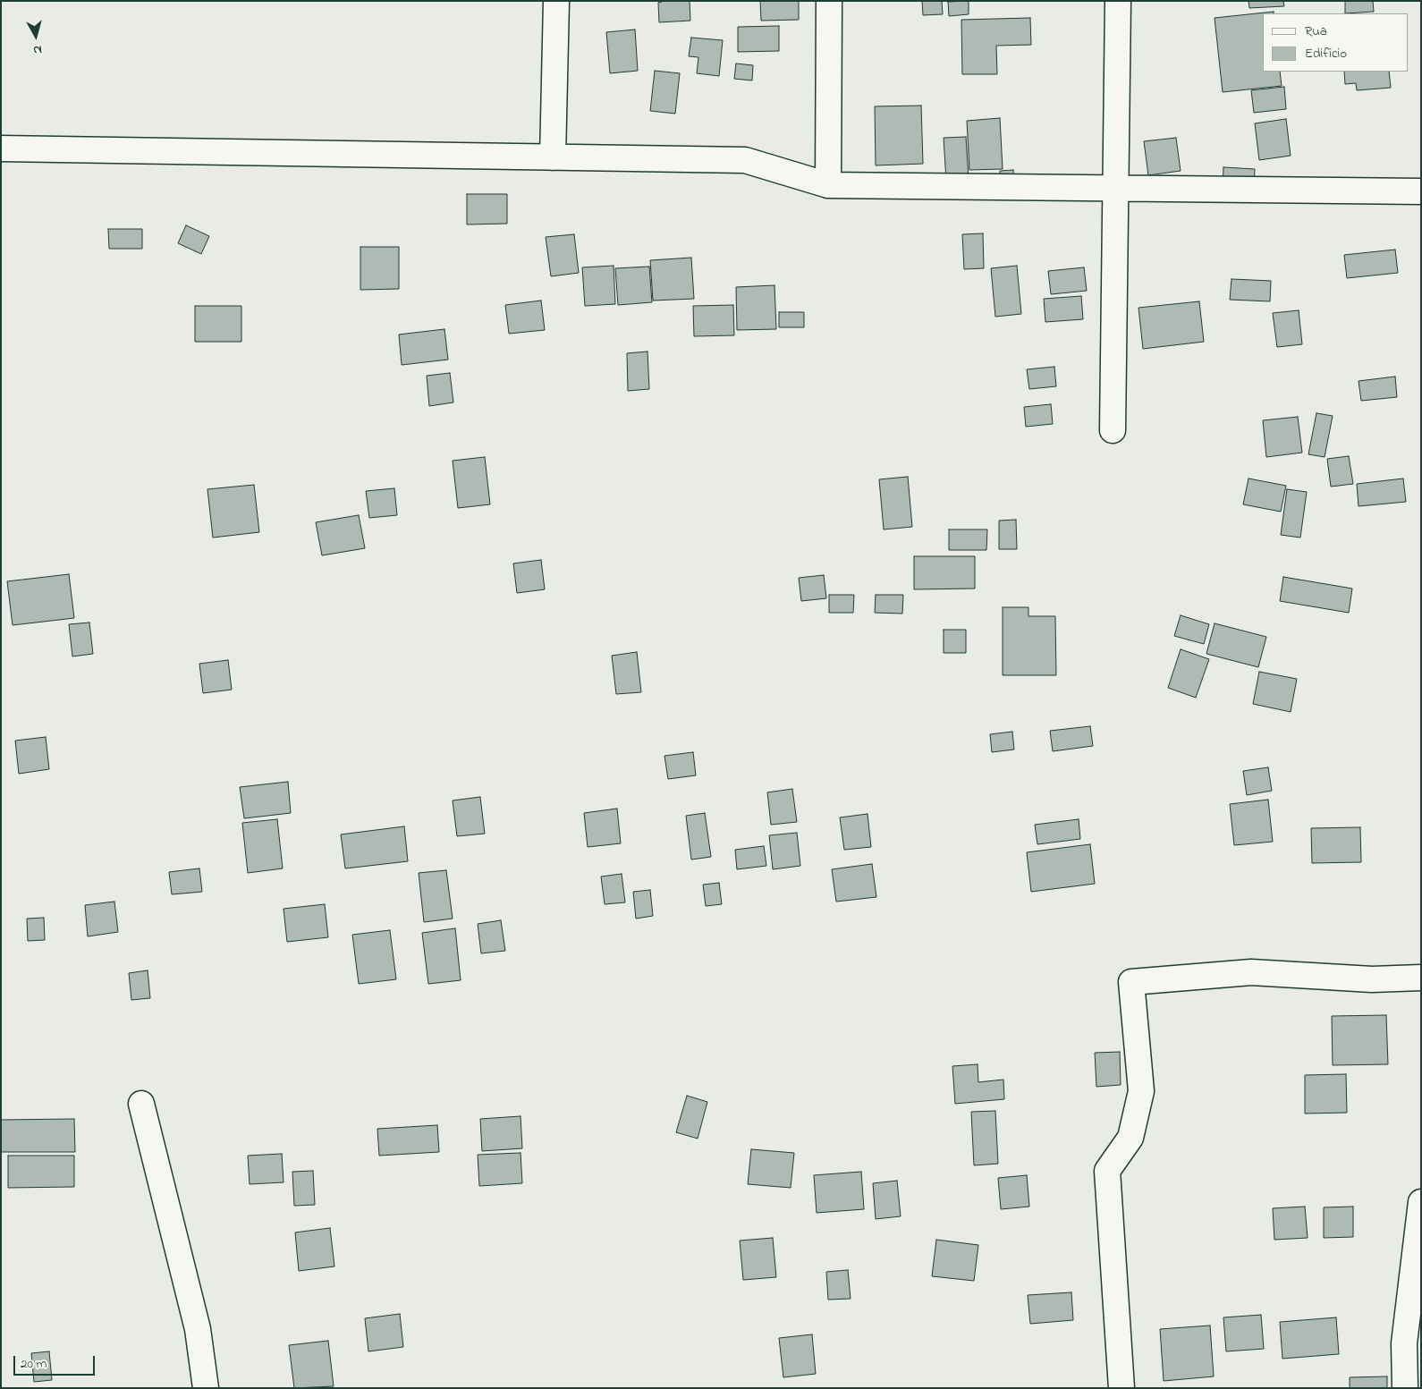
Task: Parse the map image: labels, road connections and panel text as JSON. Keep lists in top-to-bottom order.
{
  "legend": ["Rua", "Edifício"],
  "scale_bar": "20 m",
  "north": "bottom"
}
